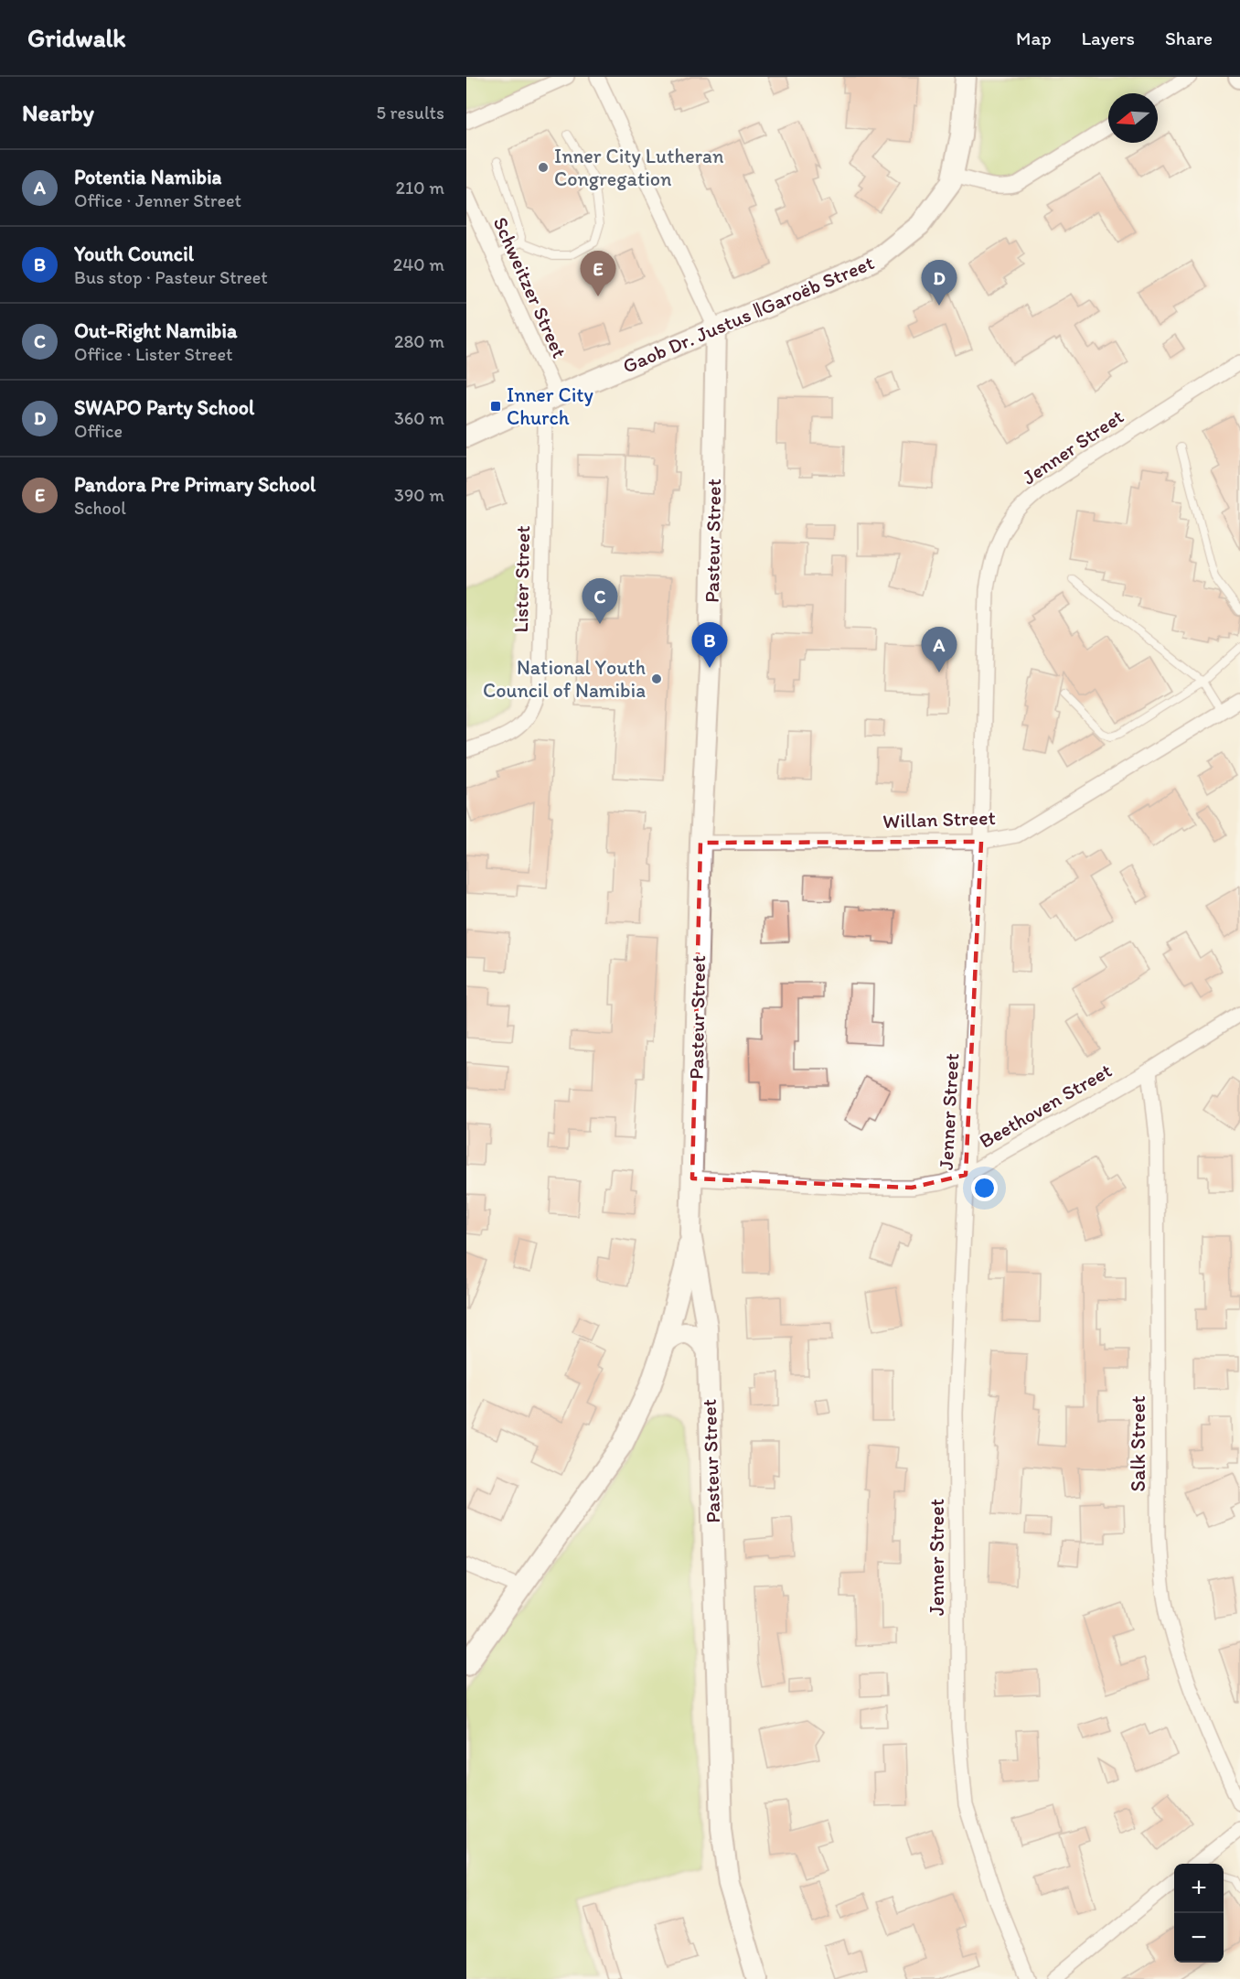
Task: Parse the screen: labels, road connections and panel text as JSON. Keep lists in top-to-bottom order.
{
  "streets": {
    "main road": ["Gaob Dr. Justus ǁGaroëb Street", "Pasteur Street"],
    "street": [
      "Schweitzer Street",
      "Jenner Street",
      "Lister Street",
      "Willan Street",
      "Beethoven Street",
      "Salk Street"
    ]
  },
  "crossings": [
    ["Schweitzer Street", "Gaob Dr. Justus ǁGaroëb Street"],
    ["Schweitzer Street", "Lister Street"],
    ["Gaob Dr. Justus ǁGaroëb Street", "Pasteur Street"],
    ["Gaob Dr. Justus ǁGaroëb Street", "Lister Street"],
    ["Jenner Street", "Willan Street"],
    ["Jenner Street", "Beethoven Street"],
    ["Pasteur Street", "Willan Street"],
    ["Pasteur Street", "Beethoven Street"],
    ["Beethoven Street", "Salk Street"]
  ],
  "places": {
    "other": ["Inner City Lutheran Congregation", "National Youth Council of Namibia"],
    "transit": ["Inner City Church"]
  },
  "north": "left",
  "page": {
    "header": "Gridwalk",
    "nav": ["Map", "Layers", "Share"],
    "heading": ["Nearby", "5 results"],
    "list": [
      {
        "mark": "A",
        "name": "Potentia Namibia",
        "note": "Office · Jenner Street",
        "value": "210 m"
      },
      {
        "mark": "B",
        "name": "Youth Council",
        "note": "Bus stop · Pasteur Street",
        "value": "240 m"
      },
      {
        "mark": "C",
        "name": "Out-Right Namibia",
        "note": "Office · Lister Street",
        "value": "280 m"
      },
      {
        "mark": "D",
        "name": "SWAPO Party School",
        "note": "Office",
        "value": "360 m"
      },
      {
        "mark": "E",
        "name": "Pandora Pre Primary School",
        "note": "School",
        "value": "390 m"
      }
    ],
    "pins": [
      "E",
      "D",
      "C",
      "B",
      "A"
    ],
    "map_buttons": ["+", "−"]
  }
}
